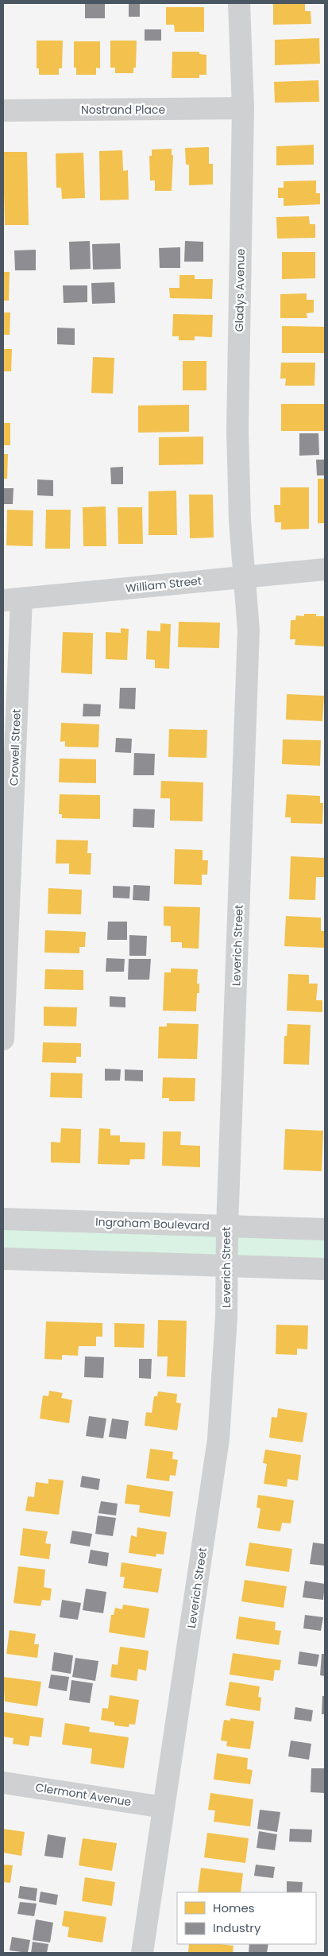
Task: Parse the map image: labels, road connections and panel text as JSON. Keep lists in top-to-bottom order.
{
  "streets": {
    "street": [
      "Nostrand Place",
      "Gladys Avenue",
      "William Street",
      "Crowell Street",
      "Leverich Street",
      "Ingraham Boulevard",
      "Clermont Avenue"
    ]
  },
  "crossings": [
    ["Nostrand Place", "Gladys Avenue"],
    ["Gladys Avenue", "William Street"],
    ["Gladys Avenue", "Leverich Street"],
    ["William Street", "Crowell Street"],
    ["William Street", "Leverich Street"],
    ["Leverich Street", "Ingraham Boulevard"],
    ["Leverich Street", "Clermont Avenue"]
  ],
  "legend": ["Homes", "Industry"]
}
